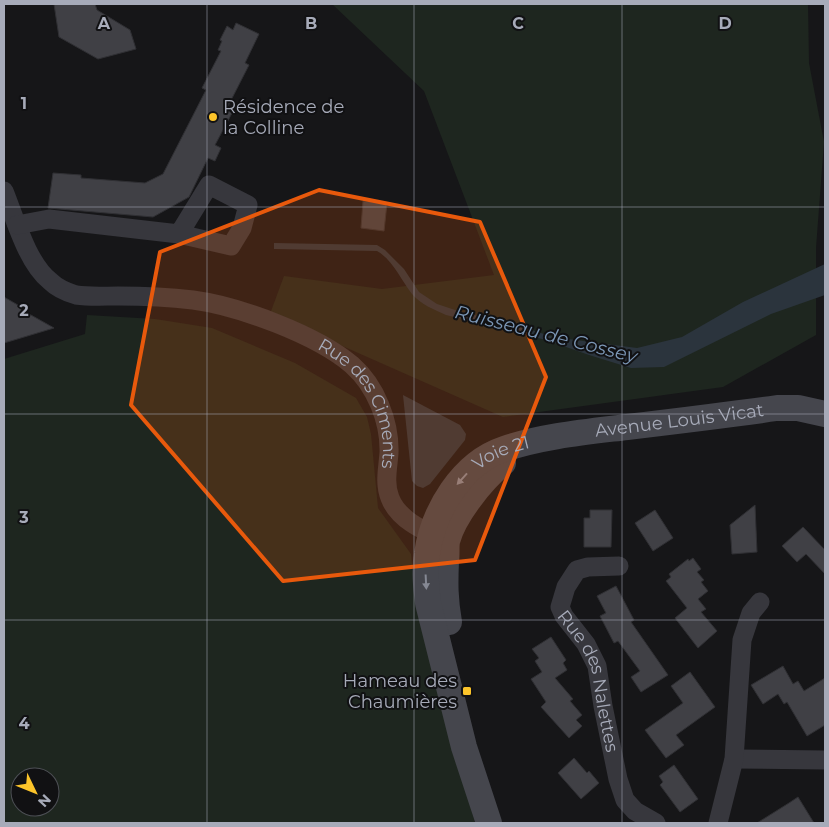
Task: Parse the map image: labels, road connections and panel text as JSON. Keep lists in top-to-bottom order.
{
  "streets": {
    "main road": ["Avenue Louis Vicat", "Voie 21"],
    "street": ["Rue des Ciments", "Rue des Nalettes"]
  },
  "crossings": [
    ["Rue des Ciments", "Voie 21"],
    ["Avenue Louis Vicat", "Voie 21"]
  ],
  "water": ["Ruisseau de Cossey"],
  "places": {
    "other": ["Résidence de la Colline"],
    "transit": ["Hameau des Chaumières"]
  },
  "north": "bottom right",
  "grid": {
    "columns": [
      "A",
      "B",
      "C",
      "D"
    ],
    "rows": [
      "1",
      "2",
      "3",
      "4"
    ]
  }
}
